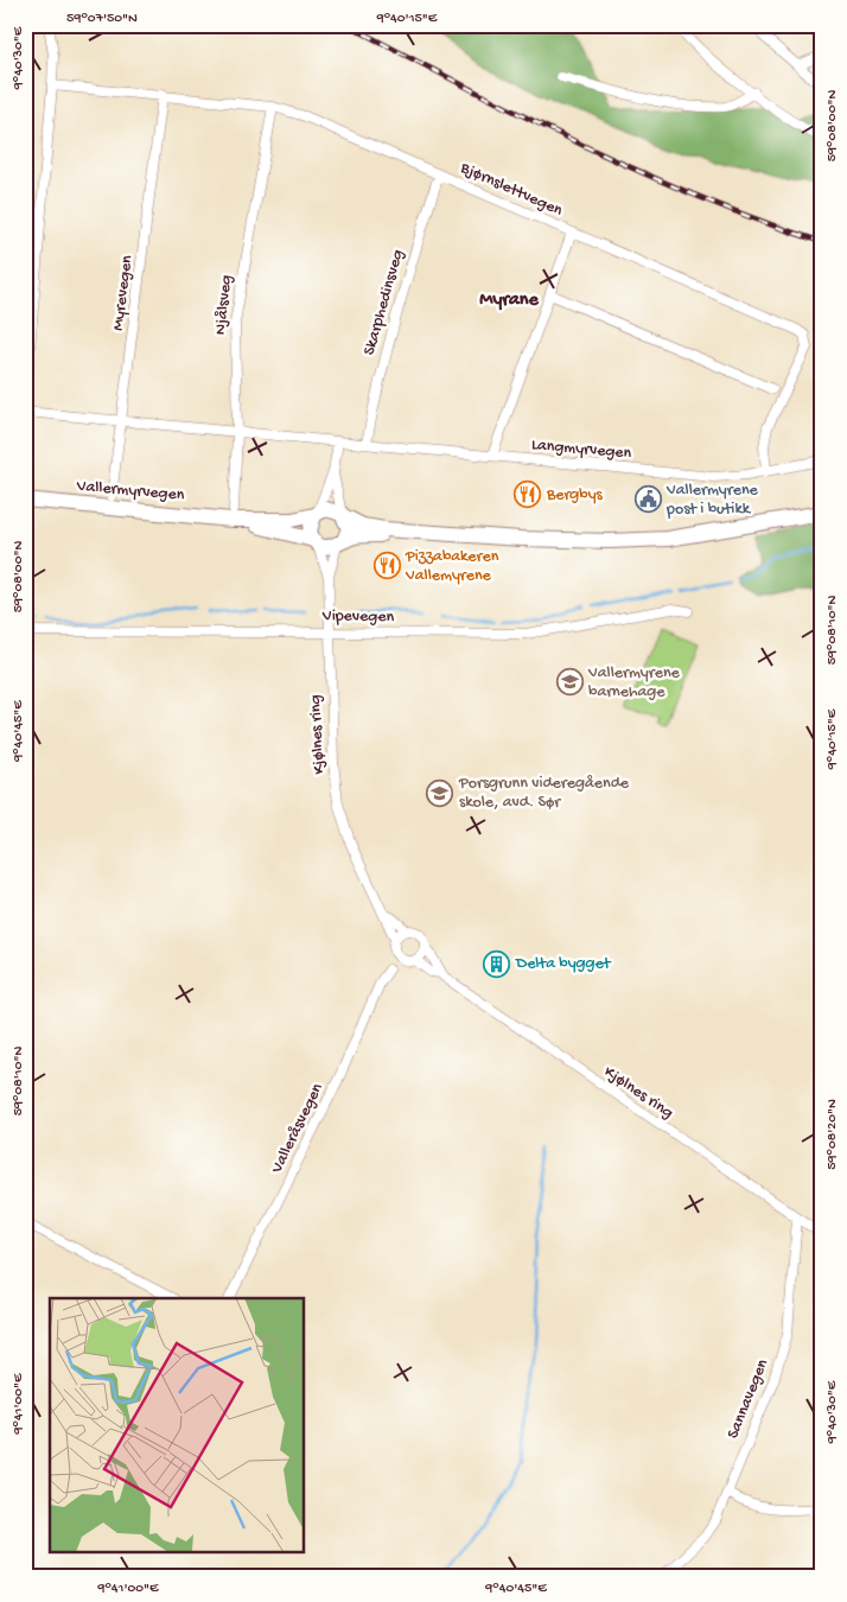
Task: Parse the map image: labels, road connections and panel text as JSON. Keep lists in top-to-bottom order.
{
  "streets": {
    "main road": ["Vallermyrvegen"],
    "street": [
      "Bjørnslettvegen",
      "Myrevegen",
      "Skarphedinsveg",
      "Njålsveg",
      "Langmyrvegen",
      "Vipevegen",
      "Kjølnes ring",
      "Valleråsvegen",
      "Sannavegen"
    ]
  },
  "crossings": [
    ["Bjørnslettvegen", "Myrevegen"],
    ["Bjørnslettvegen", "Skarphedinsveg"],
    ["Bjørnslettvegen", "Njålsveg"],
    ["Bjørnslettvegen", "Langmyrvegen"],
    ["Myrevegen", "Langmyrvegen"],
    ["Skarphedinsveg", "Langmyrvegen"],
    ["Njålsveg", "Langmyrvegen"],
    ["Njålsveg", "Vallermyrvegen"],
    ["Vallermyrvegen", "Kjølnes ring"],
    ["Vipevegen", "Kjølnes ring"],
    ["Kjølnes ring", "Sannavegen"]
  ],
  "districts": ["Myrane"],
  "places": {
    "restaurant": ["Bergbys", "Pizzabakeren Vallemyrene"],
    "public building": ["Vallermyrene post i butikk"],
    "school or university": ["Vallermyrene barnehage", "Porsgrunn videregående skole, avd. Sør"],
    "building": ["Delta bygget"]
  },
  "coordinates": [
    "59°07'50\"N",
    "9°40'15\"E",
    "9°40'30\"E",
    "59°08'00\"N",
    "59°08'10\"N",
    "9°40'45\"E",
    "59°08'20\"N",
    "9°41'00\"E"
  ]
}
